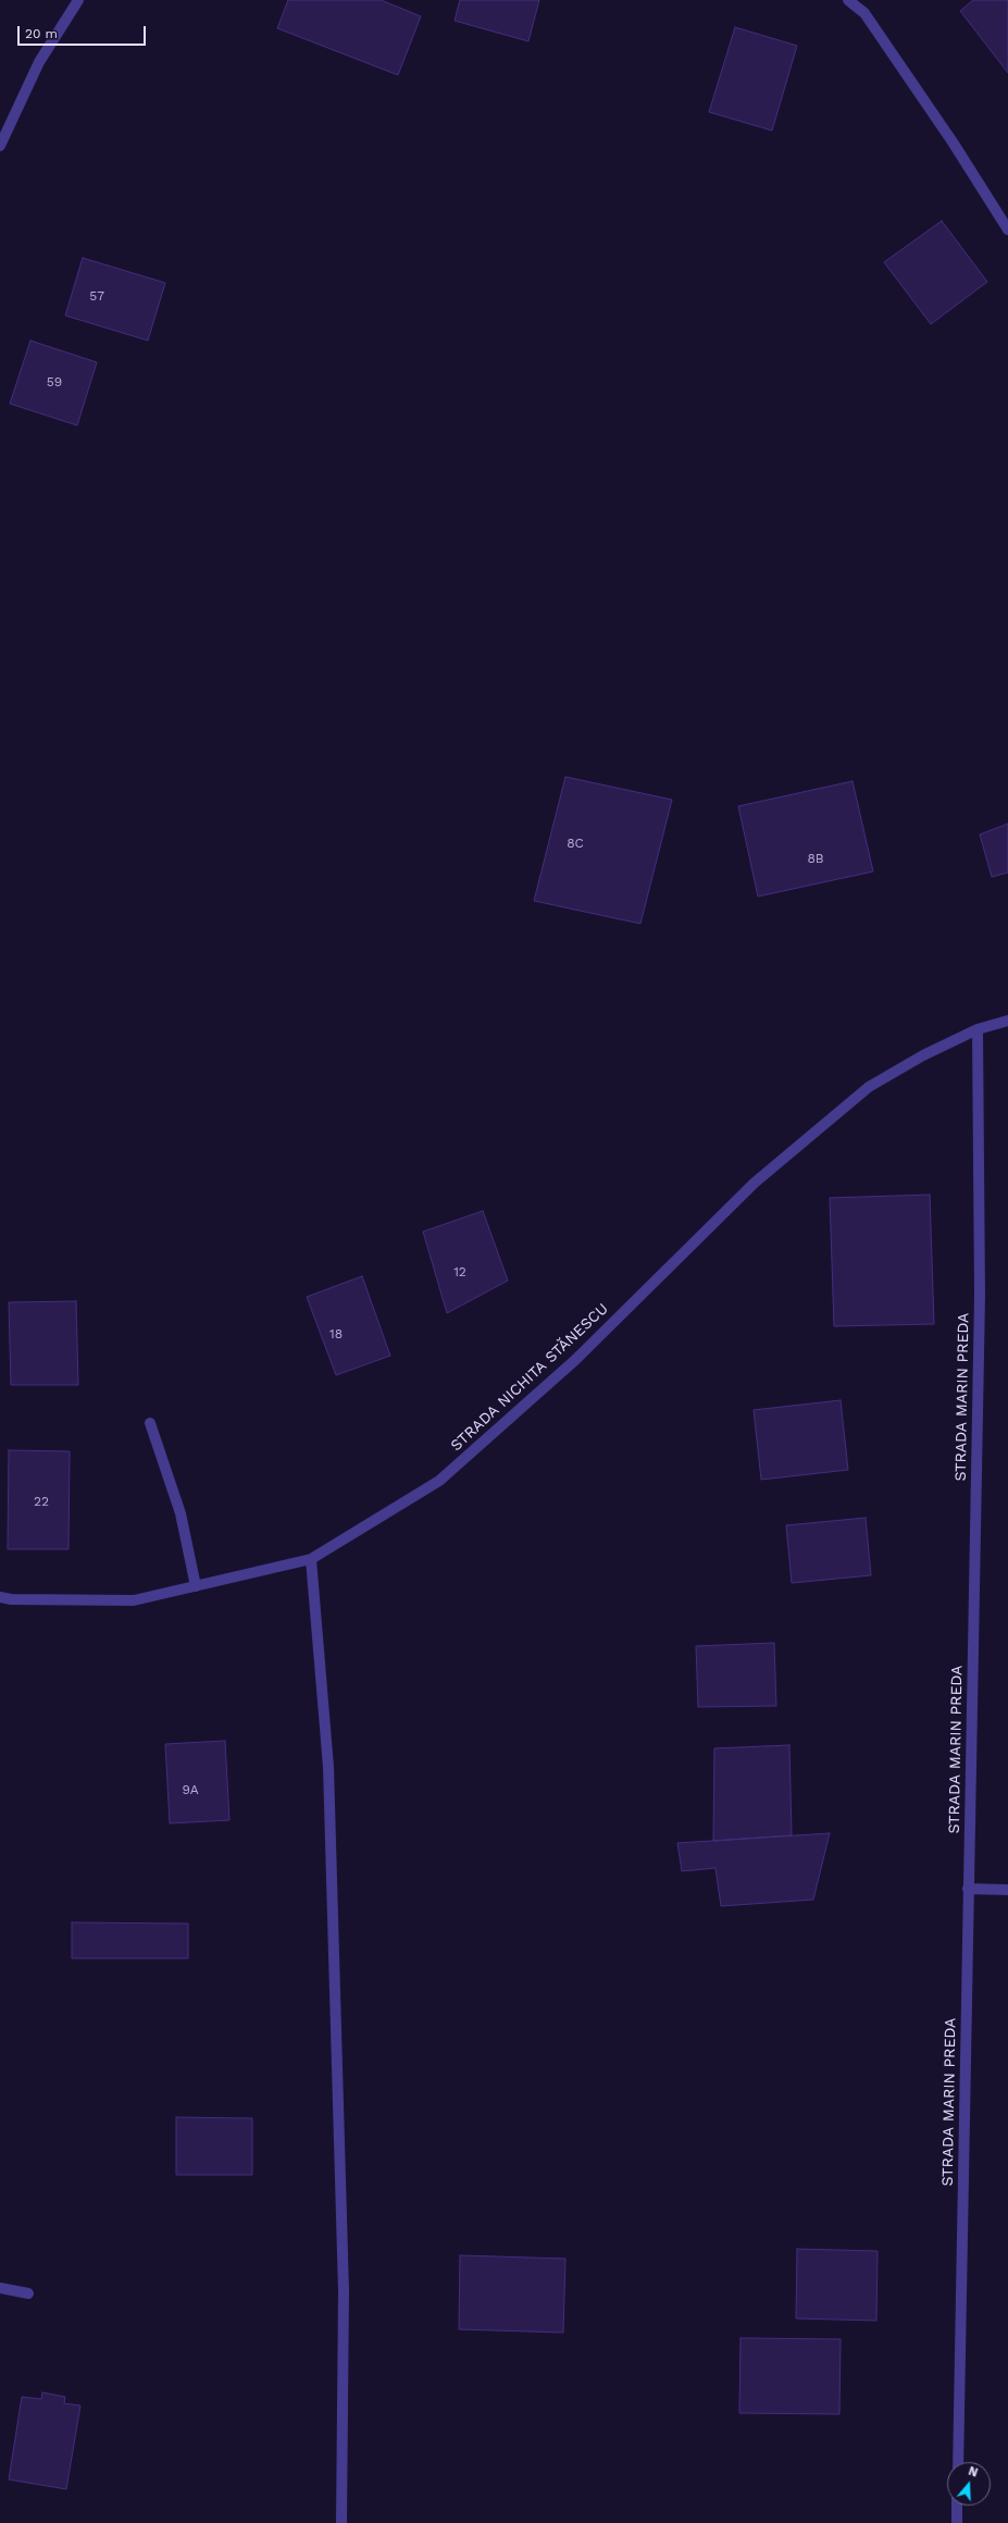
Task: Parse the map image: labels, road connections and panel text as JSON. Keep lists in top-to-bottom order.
{
  "streets": {
    "street": ["STRADA NICHITA STĂNESCU", "STRADA MARIN PREDA"]
  },
  "crossings": [
    ["STRADA NICHITA STĂNESCU", "STRADA MARIN PREDA"]
  ],
  "house_numbers": [
    "57",
    "59",
    "8C",
    "8B",
    "12",
    "18",
    "22",
    "9A"
  ],
  "scale_bar": "20 m",
  "north": "top"
}
